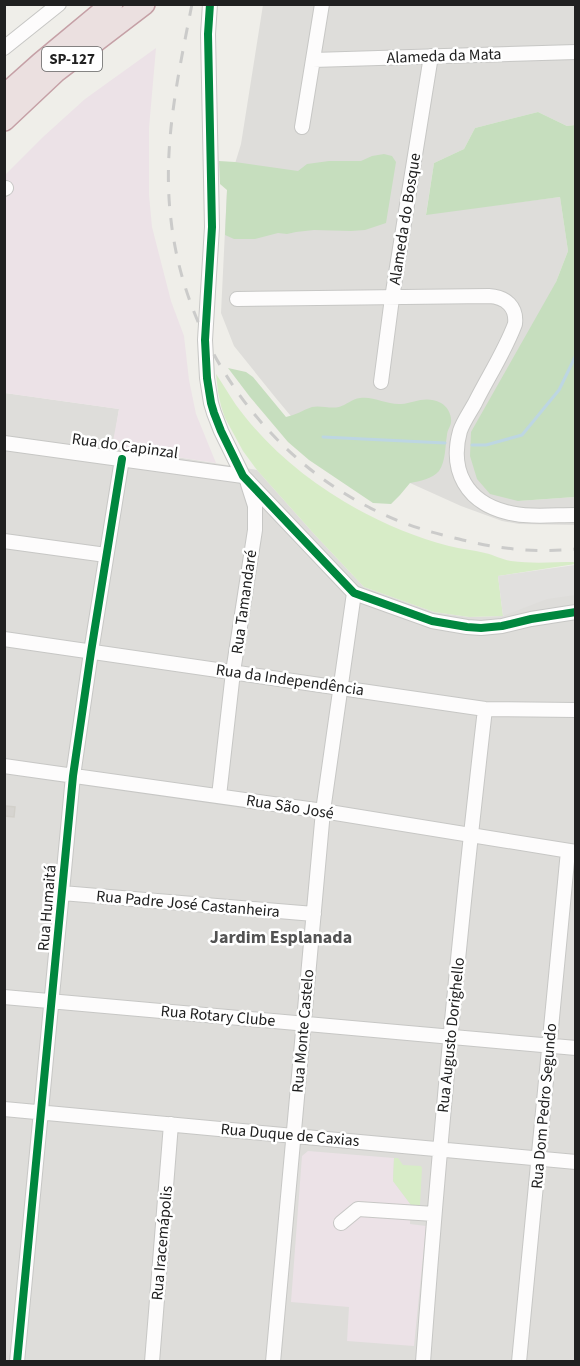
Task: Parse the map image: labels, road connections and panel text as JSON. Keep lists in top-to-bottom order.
{
  "streets": {
    "highway": ["SP-127"],
    "street": [
      "Alameda da Mata",
      "Alameda do Bosque",
      "Rua do Capinzal",
      "Rua Tamandaré",
      "Rua da Independência",
      "Rua São José",
      "Rua Padre José Castanheira",
      "Rua Humaitá",
      "Rua Rotary Clube",
      "Rua Monte Castelo",
      "Rua Augusto Dorighello",
      "Rua Dom Pedro Segundo",
      "Rua Duque de Caxias",
      "Rua Iracemápolis"
    ]
  },
  "crossings": [
    ["Alameda da Mata", "Alameda do Bosque"],
    ["Rua do Capinzal", "Rua Tamandaré"],
    ["Rua do Capinzal", "Rua Humaitá"],
    ["Rua Tamandaré", "Rua da Independência"],
    ["Rua Tamandaré", "Rua São José"],
    ["Rua da Independência", "Rua Humaitá"],
    ["Rua da Independência", "Rua Monte Castelo"],
    ["Rua da Independência", "Rua Augusto Dorighello"],
    ["Rua São José", "Rua Humaitá"],
    ["Rua São José", "Rua Monte Castelo"],
    ["Rua São José", "Rua Augusto Dorighello"],
    ["Rua São José", "Rua Dom Pedro Segundo"],
    ["Rua Padre José Castanheira", "Rua Humaitá"],
    ["Rua Padre José Castanheira", "Rua Monte Castelo"],
    ["Rua Humaitá", "Rua Rotary Clube"],
    ["Rua Humaitá", "Rua Duque de Caxias"],
    ["Rua Rotary Clube", "Rua Monte Castelo"],
    ["Rua Rotary Clube", "Rua Augusto Dorighello"],
    ["Rua Rotary Clube", "Rua Dom Pedro Segundo"],
    ["Rua Monte Castelo", "Rua Duque de Caxias"],
    ["Rua Augusto Dorighello", "Rua Duque de Caxias"],
    ["Rua Dom Pedro Segundo", "Rua Duque de Caxias"],
    ["Rua Duque de Caxias", "Rua Iracemápolis"]
  ],
  "districts": ["Jardim Esplanada"]
}
